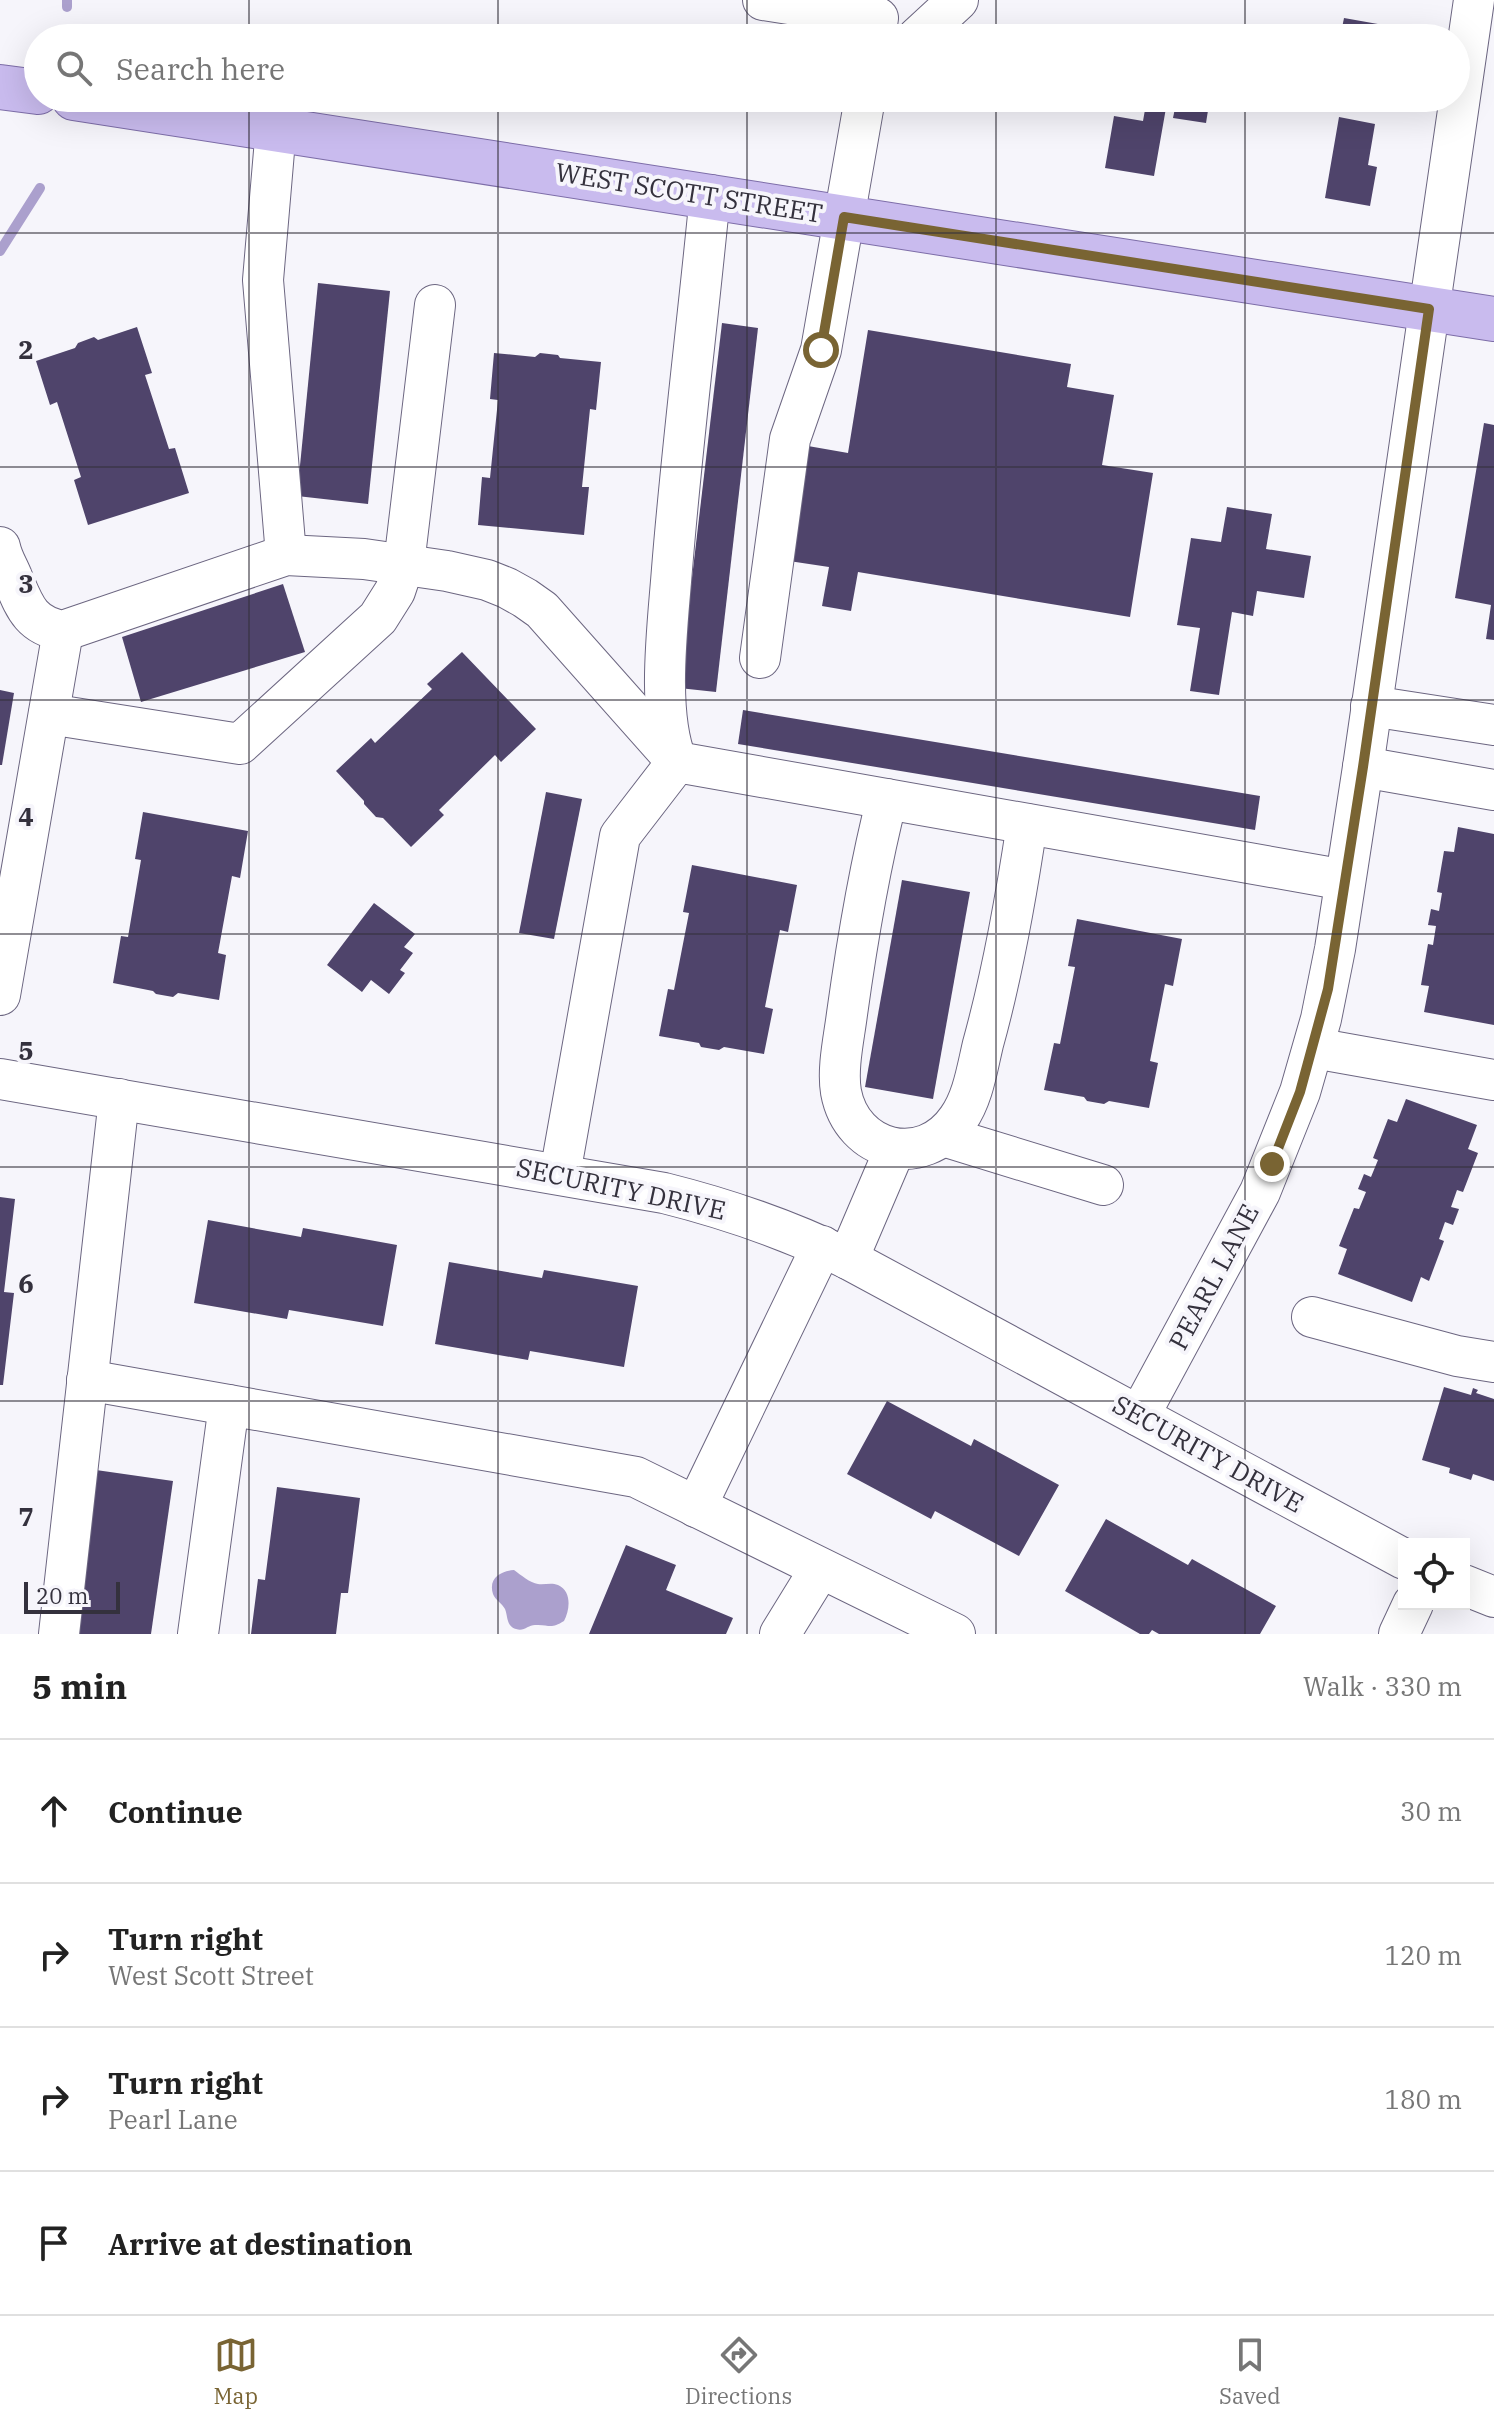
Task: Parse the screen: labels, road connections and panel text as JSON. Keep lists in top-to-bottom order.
{
  "streets": {
    "main road": ["WEST SCOTT STREET"],
    "street": ["SECURITY DRIVE", "PEARL LANE"]
  },
  "crossings": [
    ["WEST SCOTT STREET", "PEARL LANE"],
    ["SECURITY DRIVE", "PEARL LANE"]
  ],
  "scale_bar": "20 m",
  "page": {
    "search": "Search here",
    "scale": "20 m",
    "heading": ["5 min", "Walk · 330 m"],
    "list": [
      ["Continue", "30 m"],
      ["Turn right", "West Scott Street", "120 m"],
      ["Turn right", "Pearl Lane", "180 m"],
      "Arrive at destination"
    ],
    "nav": ["Map", "Directions", "Saved"]
  },
  "grid": {
    "rows": [
      "2",
      "3",
      "4",
      "5",
      "6",
      "7"
    ]
  }
}
